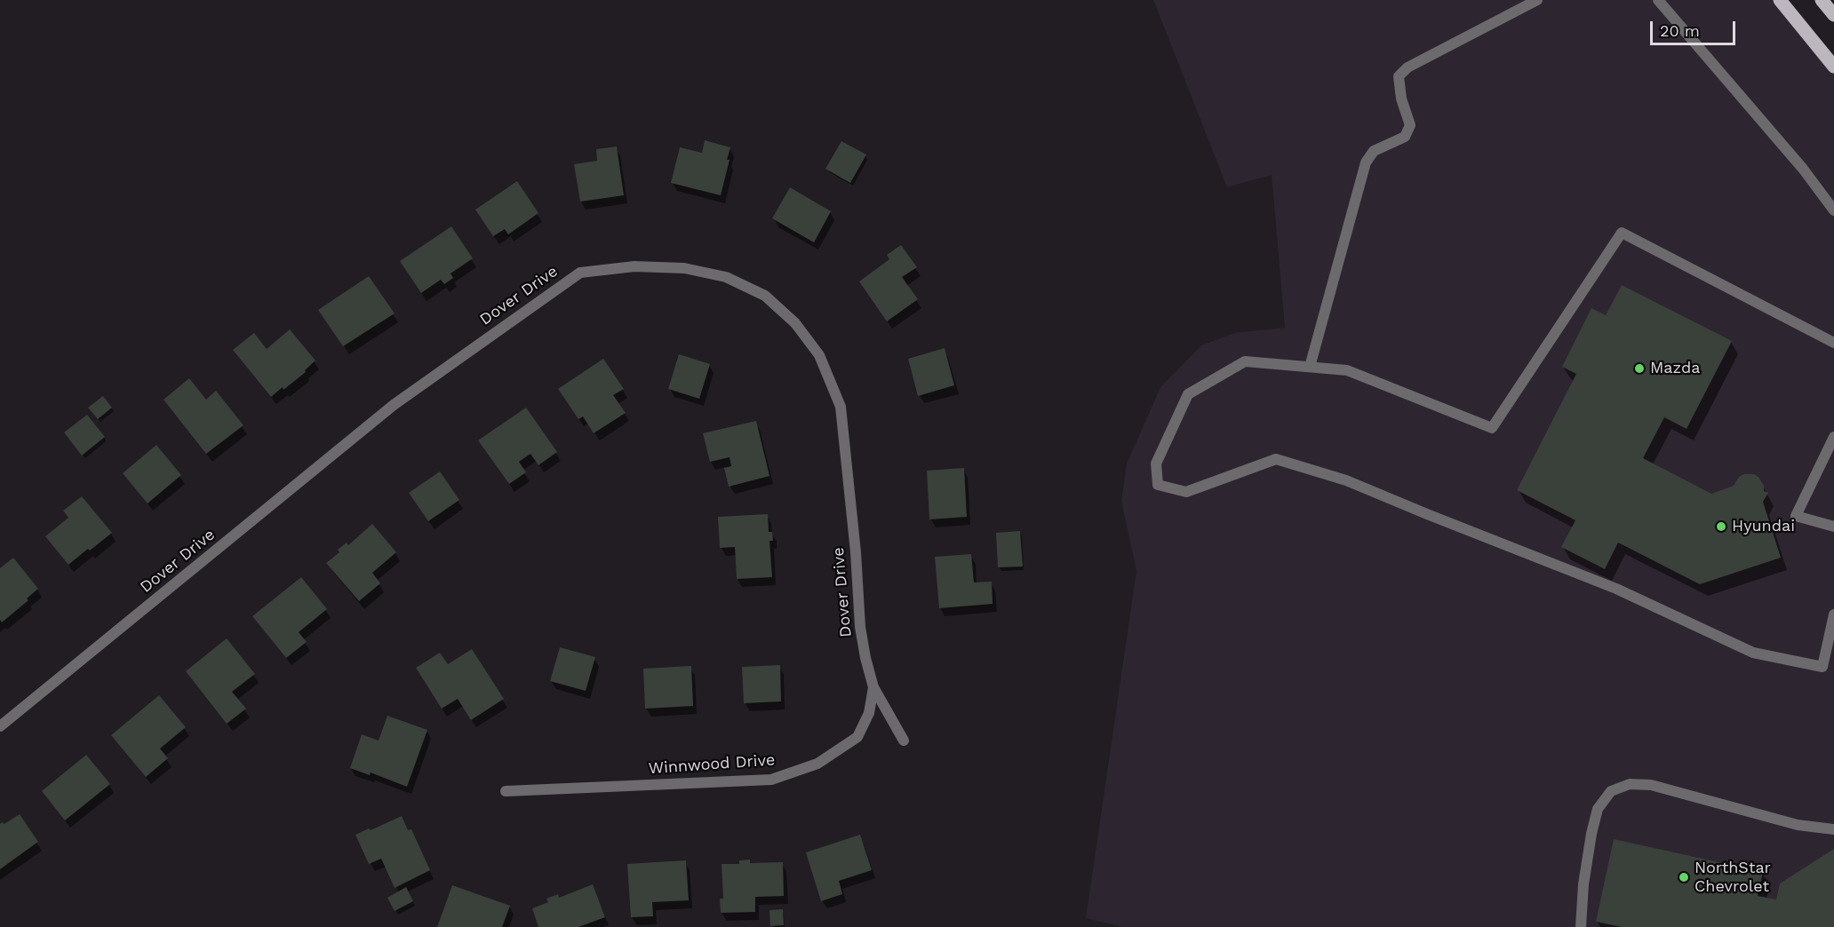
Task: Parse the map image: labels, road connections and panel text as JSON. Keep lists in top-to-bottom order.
{
  "streets": {
    "street": ["Dover Drive", "Winnwood Drive"]
  },
  "crossings": [
    ["Dover Drive", "Winnwood Drive"]
  ],
  "places": ["Mazda", "Hyundai", "NorthStar Chevrolet"],
  "scale_bar": "20 m"
}
